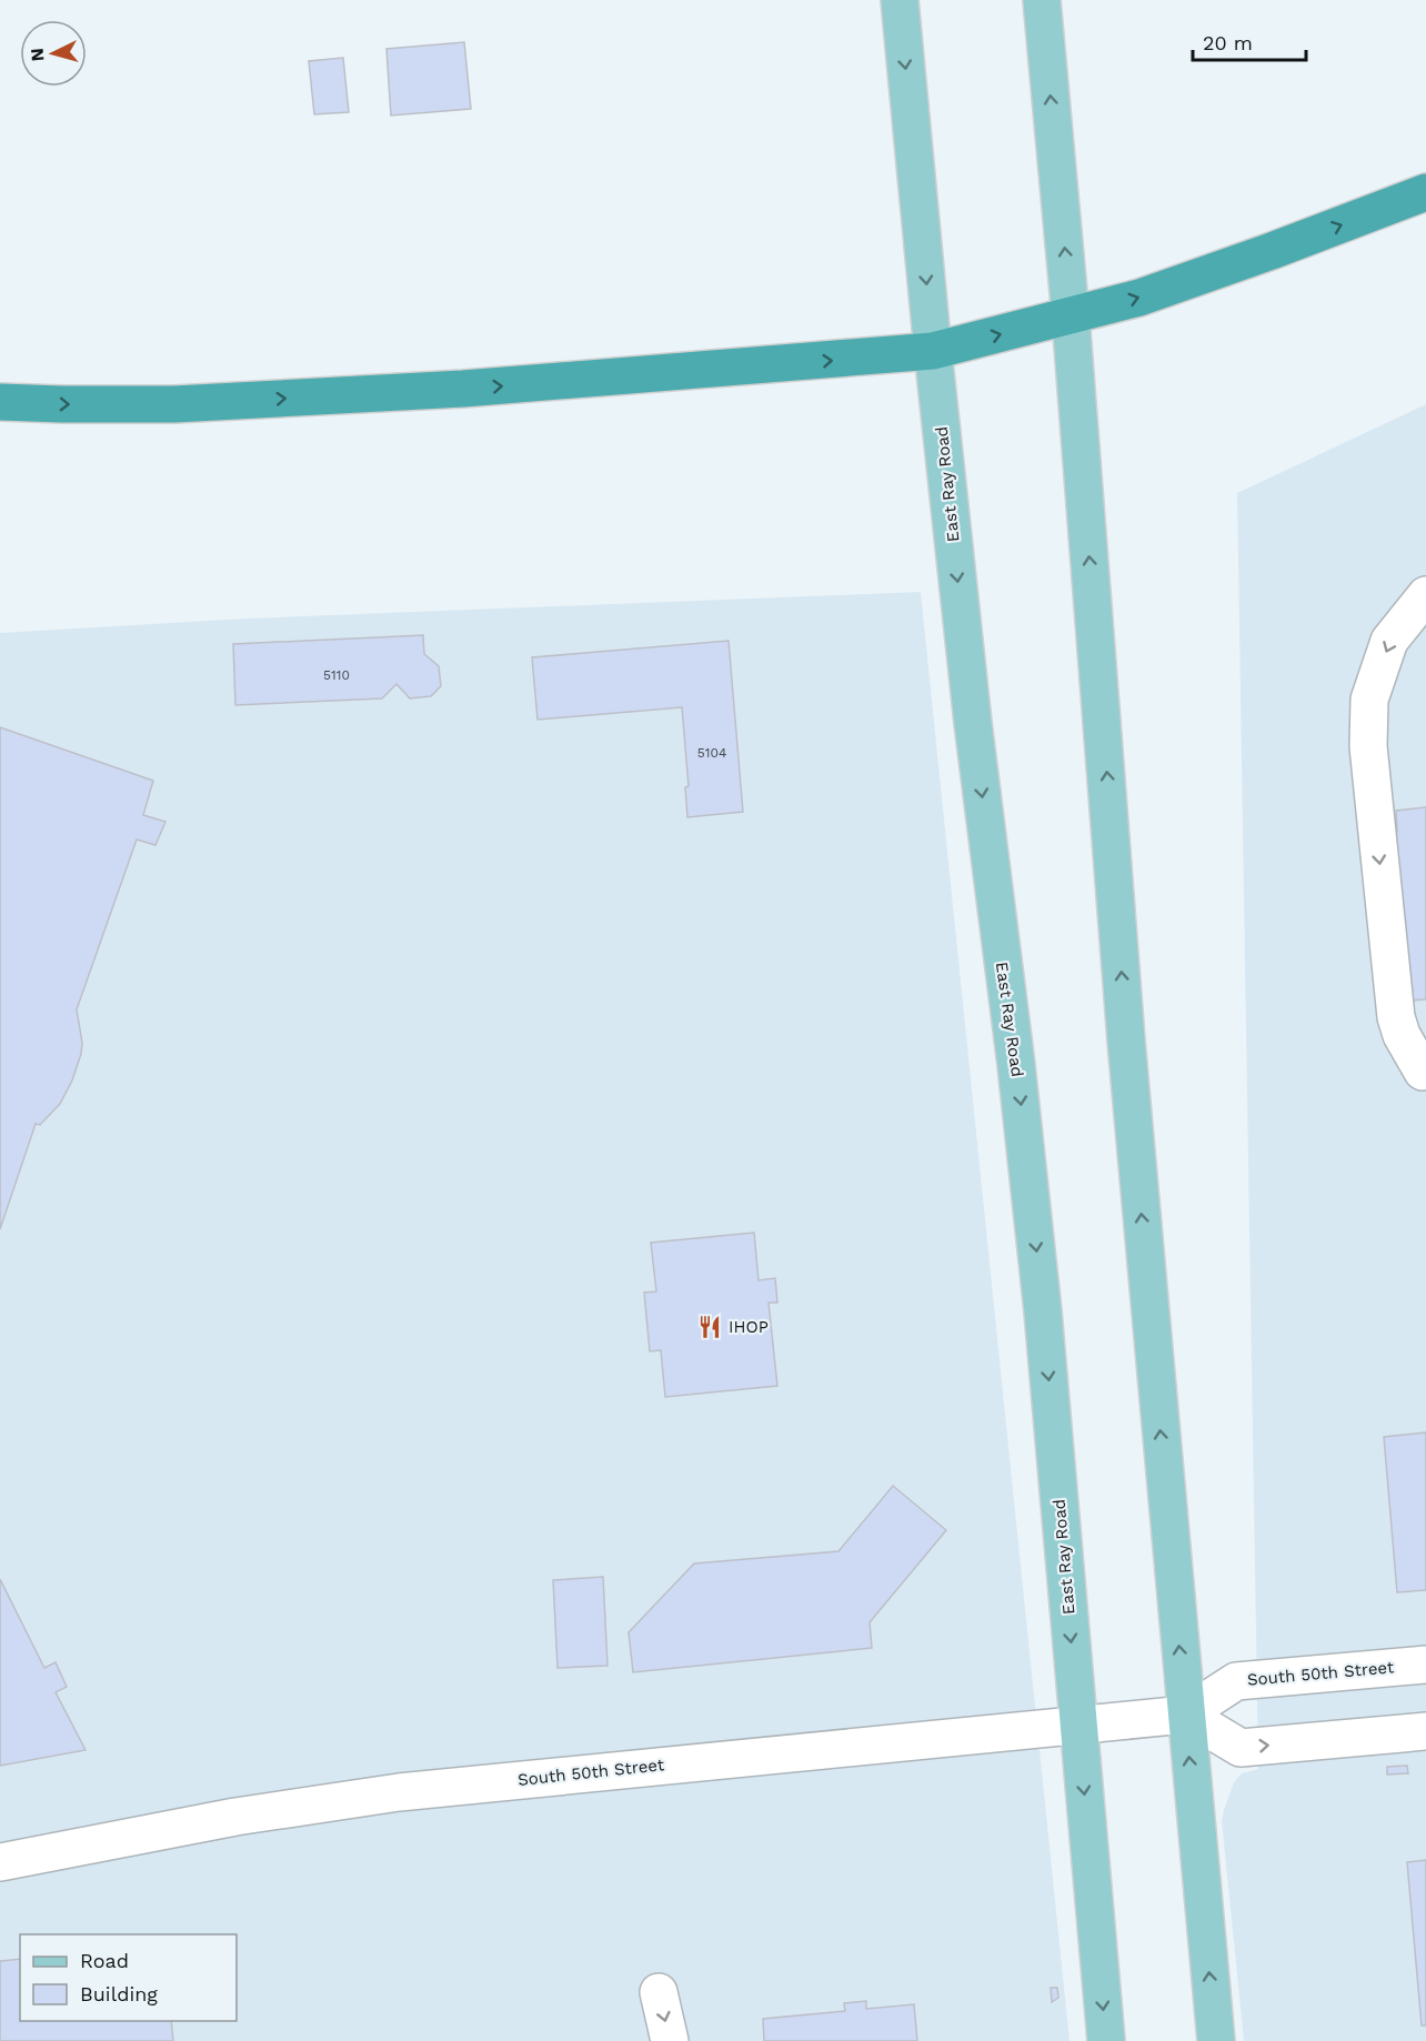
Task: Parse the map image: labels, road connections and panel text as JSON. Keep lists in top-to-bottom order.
{
  "streets": {
    "main road": ["East Ray Road"],
    "street": ["South 50th Street"]
  },
  "crossings": [
    ["East Ray Road", "South 50th Street"]
  ],
  "places": {
    "restaurant": ["IHOP"]
  },
  "house_numbers": ["5110", "5104"],
  "legend": ["Road", "Building"],
  "scale_bar": "20 m",
  "north": "left"
}
